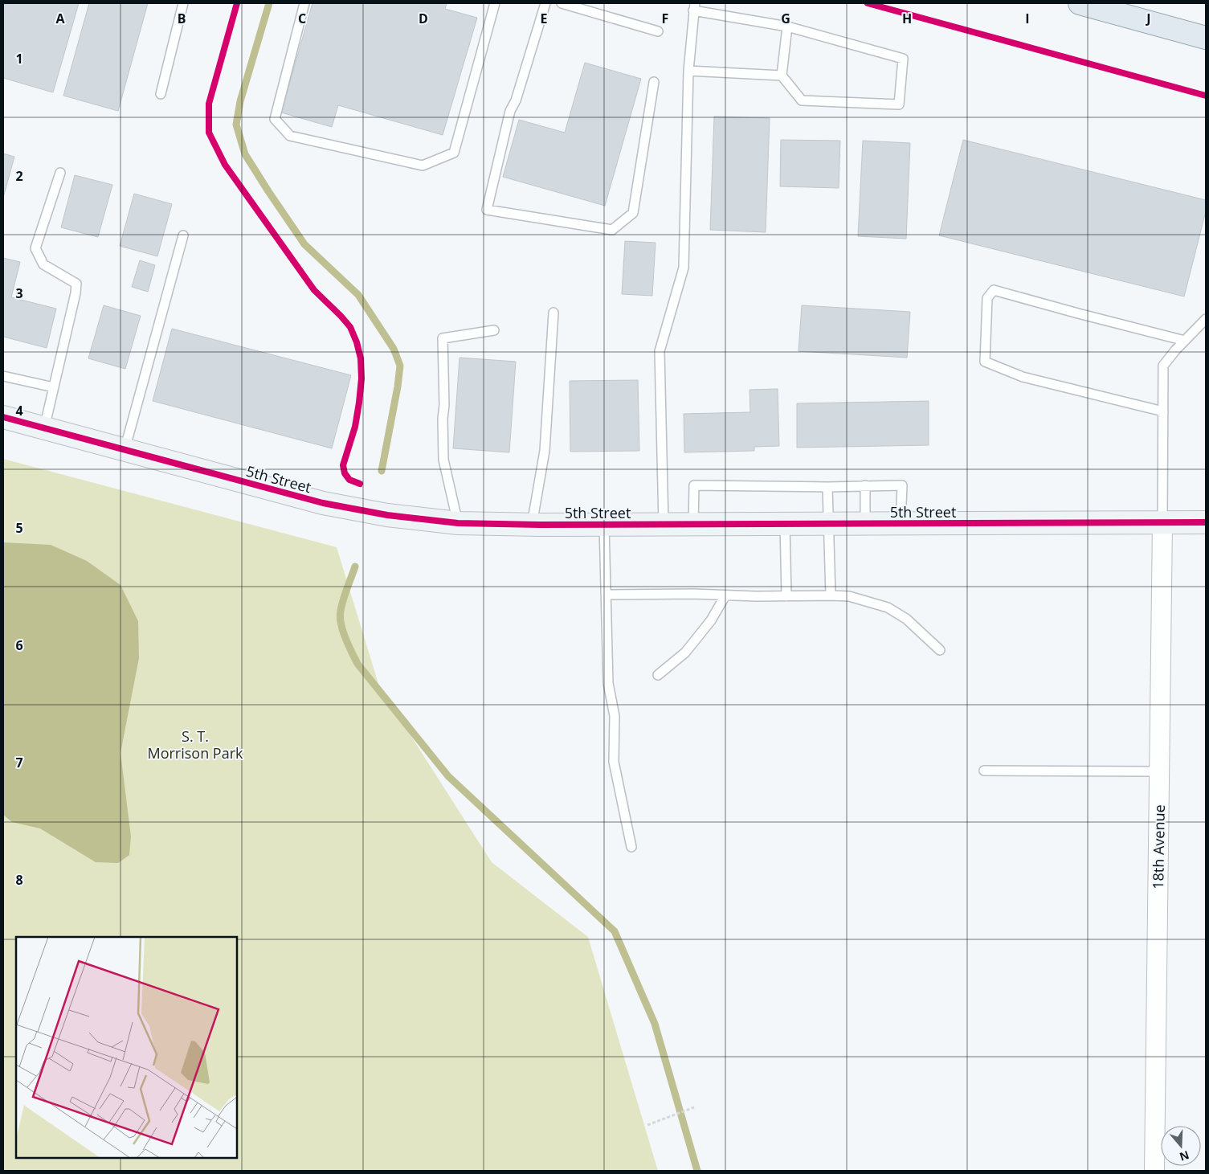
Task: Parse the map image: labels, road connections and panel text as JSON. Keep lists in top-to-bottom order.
{
  "streets": {
    "street": ["5th Street", "18th Avenue"]
  },
  "crossings": [
    ["5th Street", "18th Avenue"]
  ],
  "parks": ["S. T. Morrison Park"],
  "north": "bottom",
  "grid": {
    "columns": [
      "A",
      "B",
      "C",
      "D",
      "E",
      "F",
      "G",
      "H",
      "I",
      "J"
    ],
    "rows": [
      "1",
      "2",
      "3",
      "4",
      "5",
      "6",
      "7",
      "8"
    ]
  }
}
